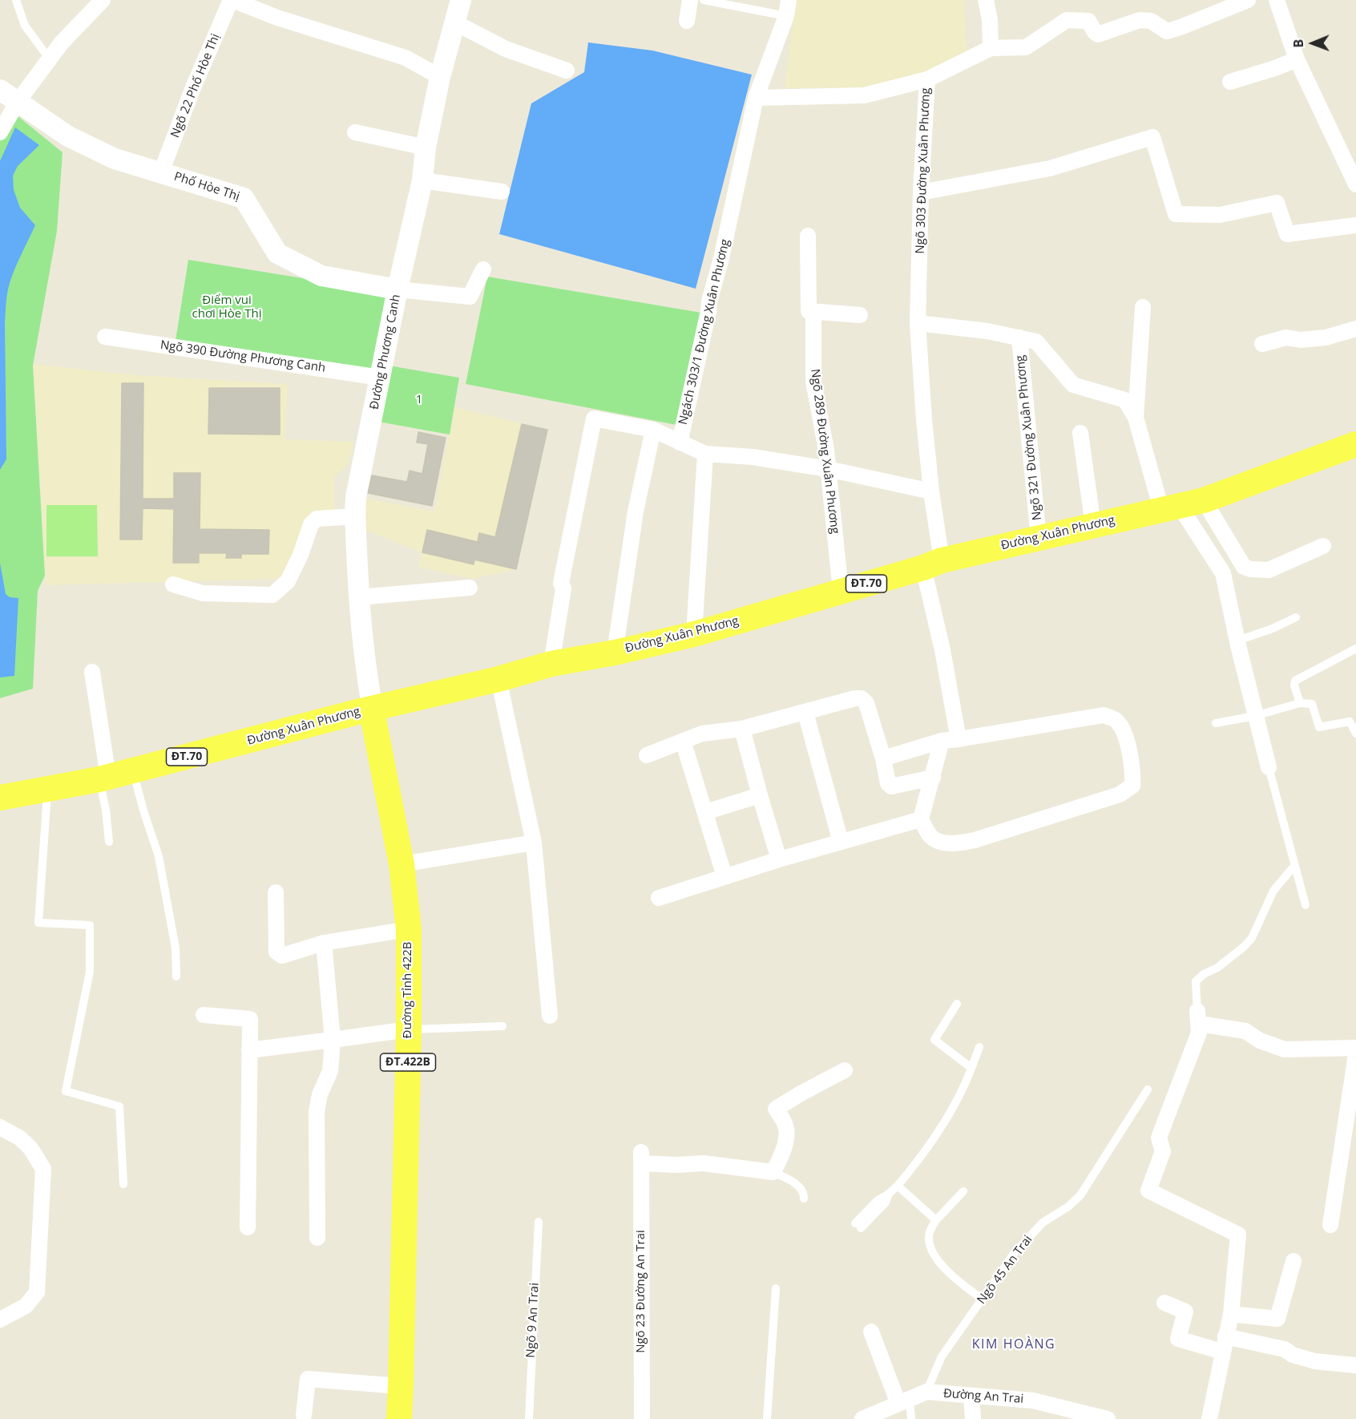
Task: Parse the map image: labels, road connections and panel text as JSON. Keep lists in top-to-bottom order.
{
  "streets": {
    "main road": [
      "Đường Xuân Phương",
      "ĐT.70",
      "Đường Tỉnh 422B",
      "ĐT.422B"
    ],
    "street": [
      "Ngõ 22 Phố Hòe Thị",
      "Ngõ 303 Đường Xuân Phương",
      "Phố Hòe Thị",
      "Ngách 303/1 Đường Xuân Phương",
      "Đường Phương Canh",
      "Ngõ 390 Đường Phương Canh",
      "Ngõ 321 Đường Xuân Phương",
      "Ngõ 289 Đường Xuân Phương",
      "Ngõ 23 Đường An Trai",
      "Đường An Trai"
    ],
    "lane": ["Ngõ 45 An Trai", "Ngõ 9 An Trai"]
  },
  "crossings": [
    ["Ngõ 22 Phố Hòe Thị", "Phố Hòe Thị"],
    ["Ngõ 303 Đường Xuân Phương", "Đường Xuân Phương"],
    ["Phố Hòe Thị", "Đường Phương Canh"],
    ["Đường Phương Canh", "Ngõ 390 Đường Phương Canh"],
    ["Đường Phương Canh", "Đường Xuân Phương"],
    ["Đường Phương Canh", "Đường Tỉnh 422B"],
    ["Ngõ 321 Đường Xuân Phương", "Đường Xuân Phương"],
    ["Ngõ 289 Đường Xuân Phương", "Đường Xuân Phương"],
    ["Đường Xuân Phương", "Đường Tỉnh 422B"],
    ["Ngõ 45 An Trai", "Đường An Trai"]
  ],
  "districts": ["KIM HOÀNG"],
  "parks": ["Điểm vui chơi Hòe Thị", "1"],
  "north": "left"
}
